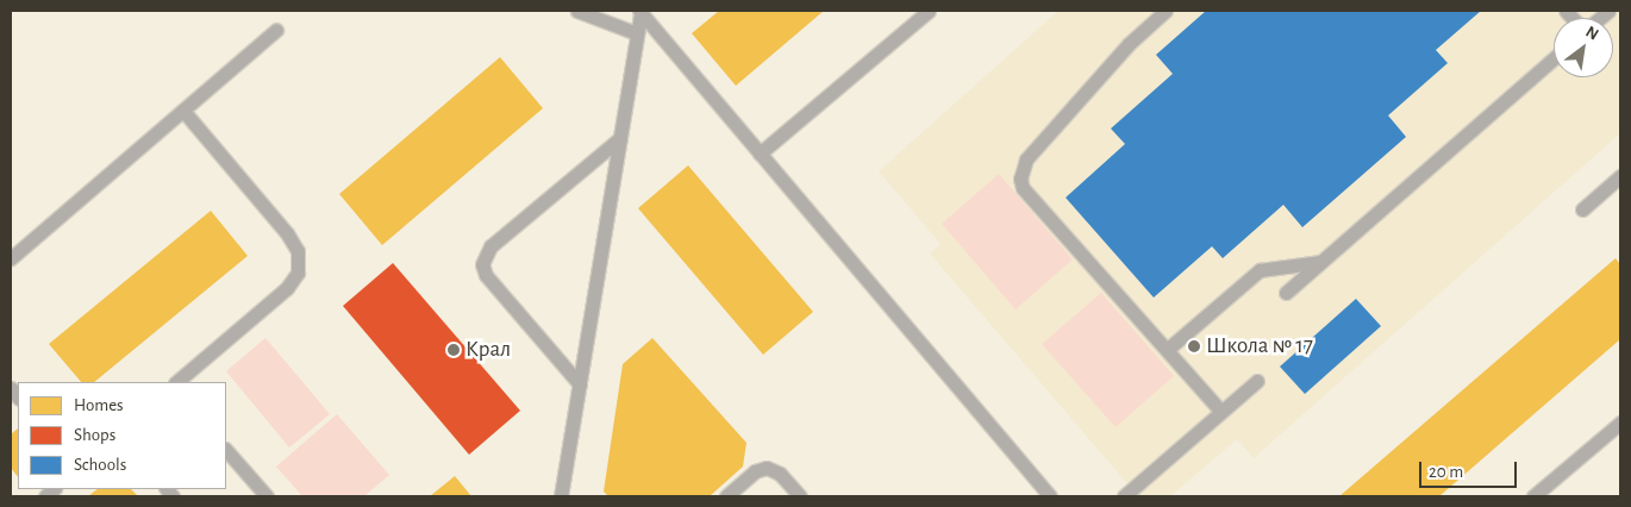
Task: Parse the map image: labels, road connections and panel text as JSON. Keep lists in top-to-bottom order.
{
  "places": ["Школа № 17", "Крал"],
  "legend": ["Homes", "Shops", "Schools"],
  "scale_bar": "20 m",
  "north": "top right"
}
